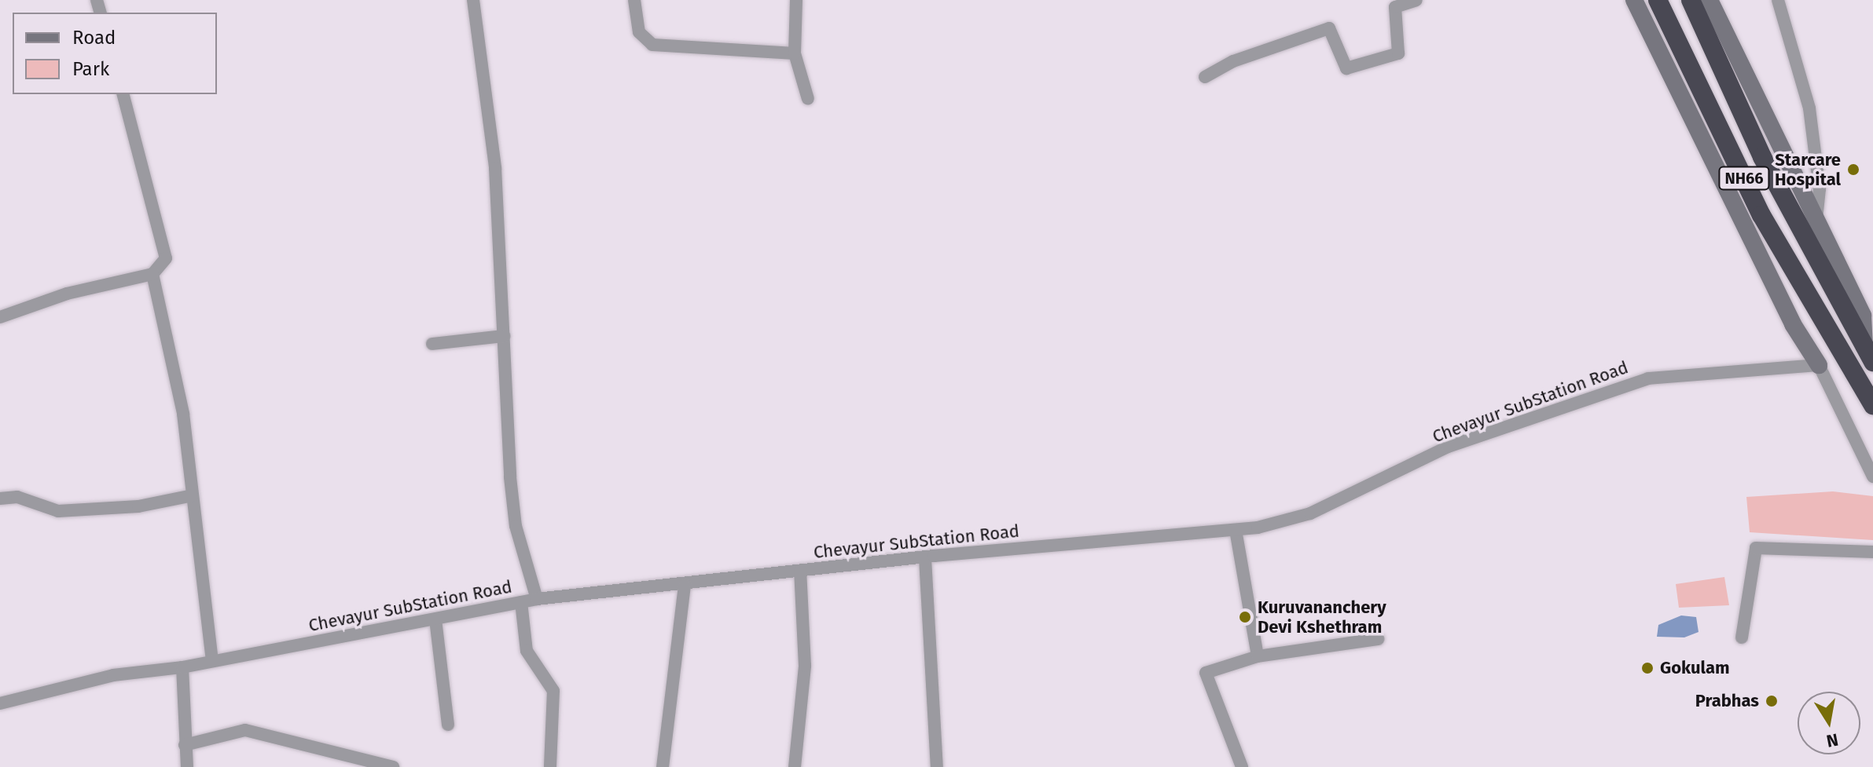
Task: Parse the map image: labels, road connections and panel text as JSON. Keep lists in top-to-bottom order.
{
  "streets": {
    "highway": ["NH66"],
    "street": ["Chevayur SubStation Road"]
  },
  "places": [
    "Starcare Hospital",
    "Kuruvananchery Devi Kshethram",
    "Gokulam",
    "Prabhas"
  ],
  "legend": ["Road", "Park"],
  "north": "bottom"
}
